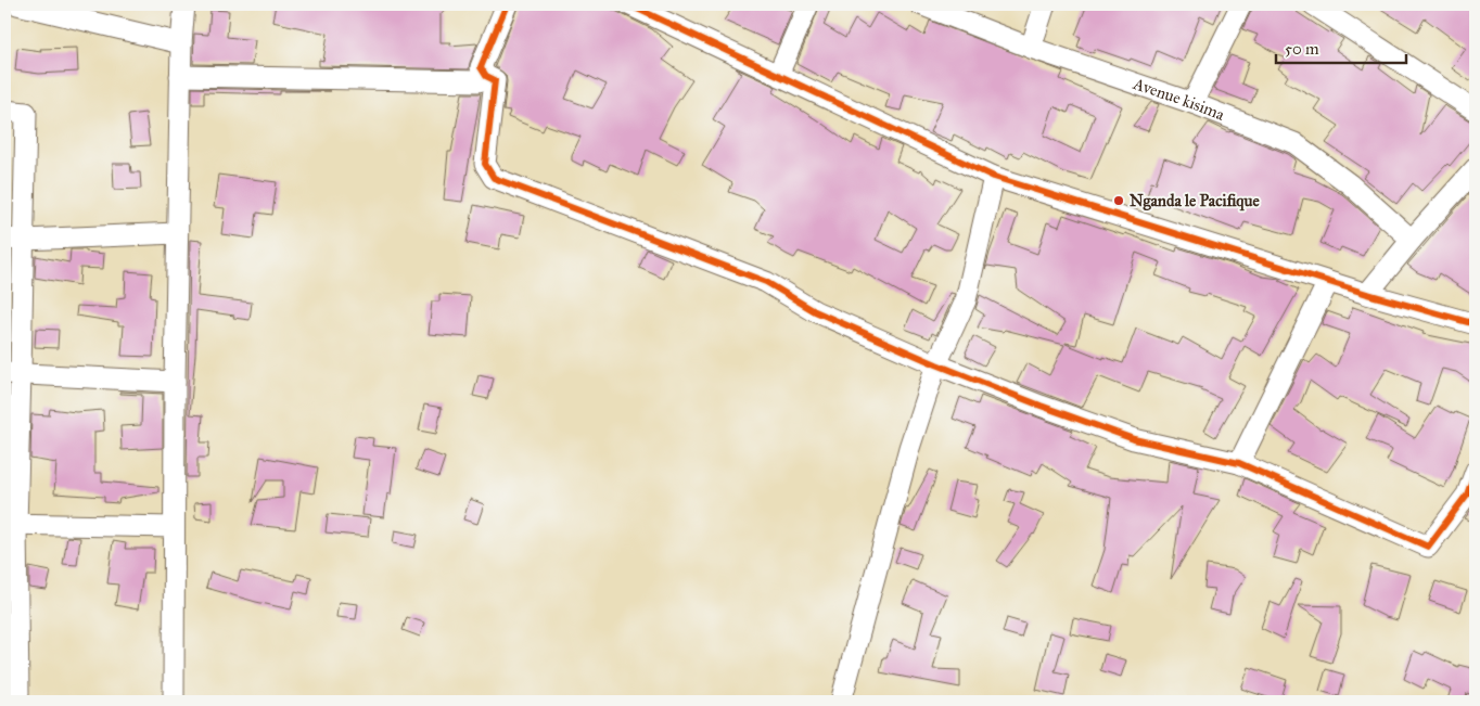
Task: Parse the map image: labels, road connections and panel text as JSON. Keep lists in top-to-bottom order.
{
  "streets": {
    "street": ["Avenue kisima"]
  },
  "places": ["Nganda le Pacifique"],
  "scale_bar": "50 m"
}
